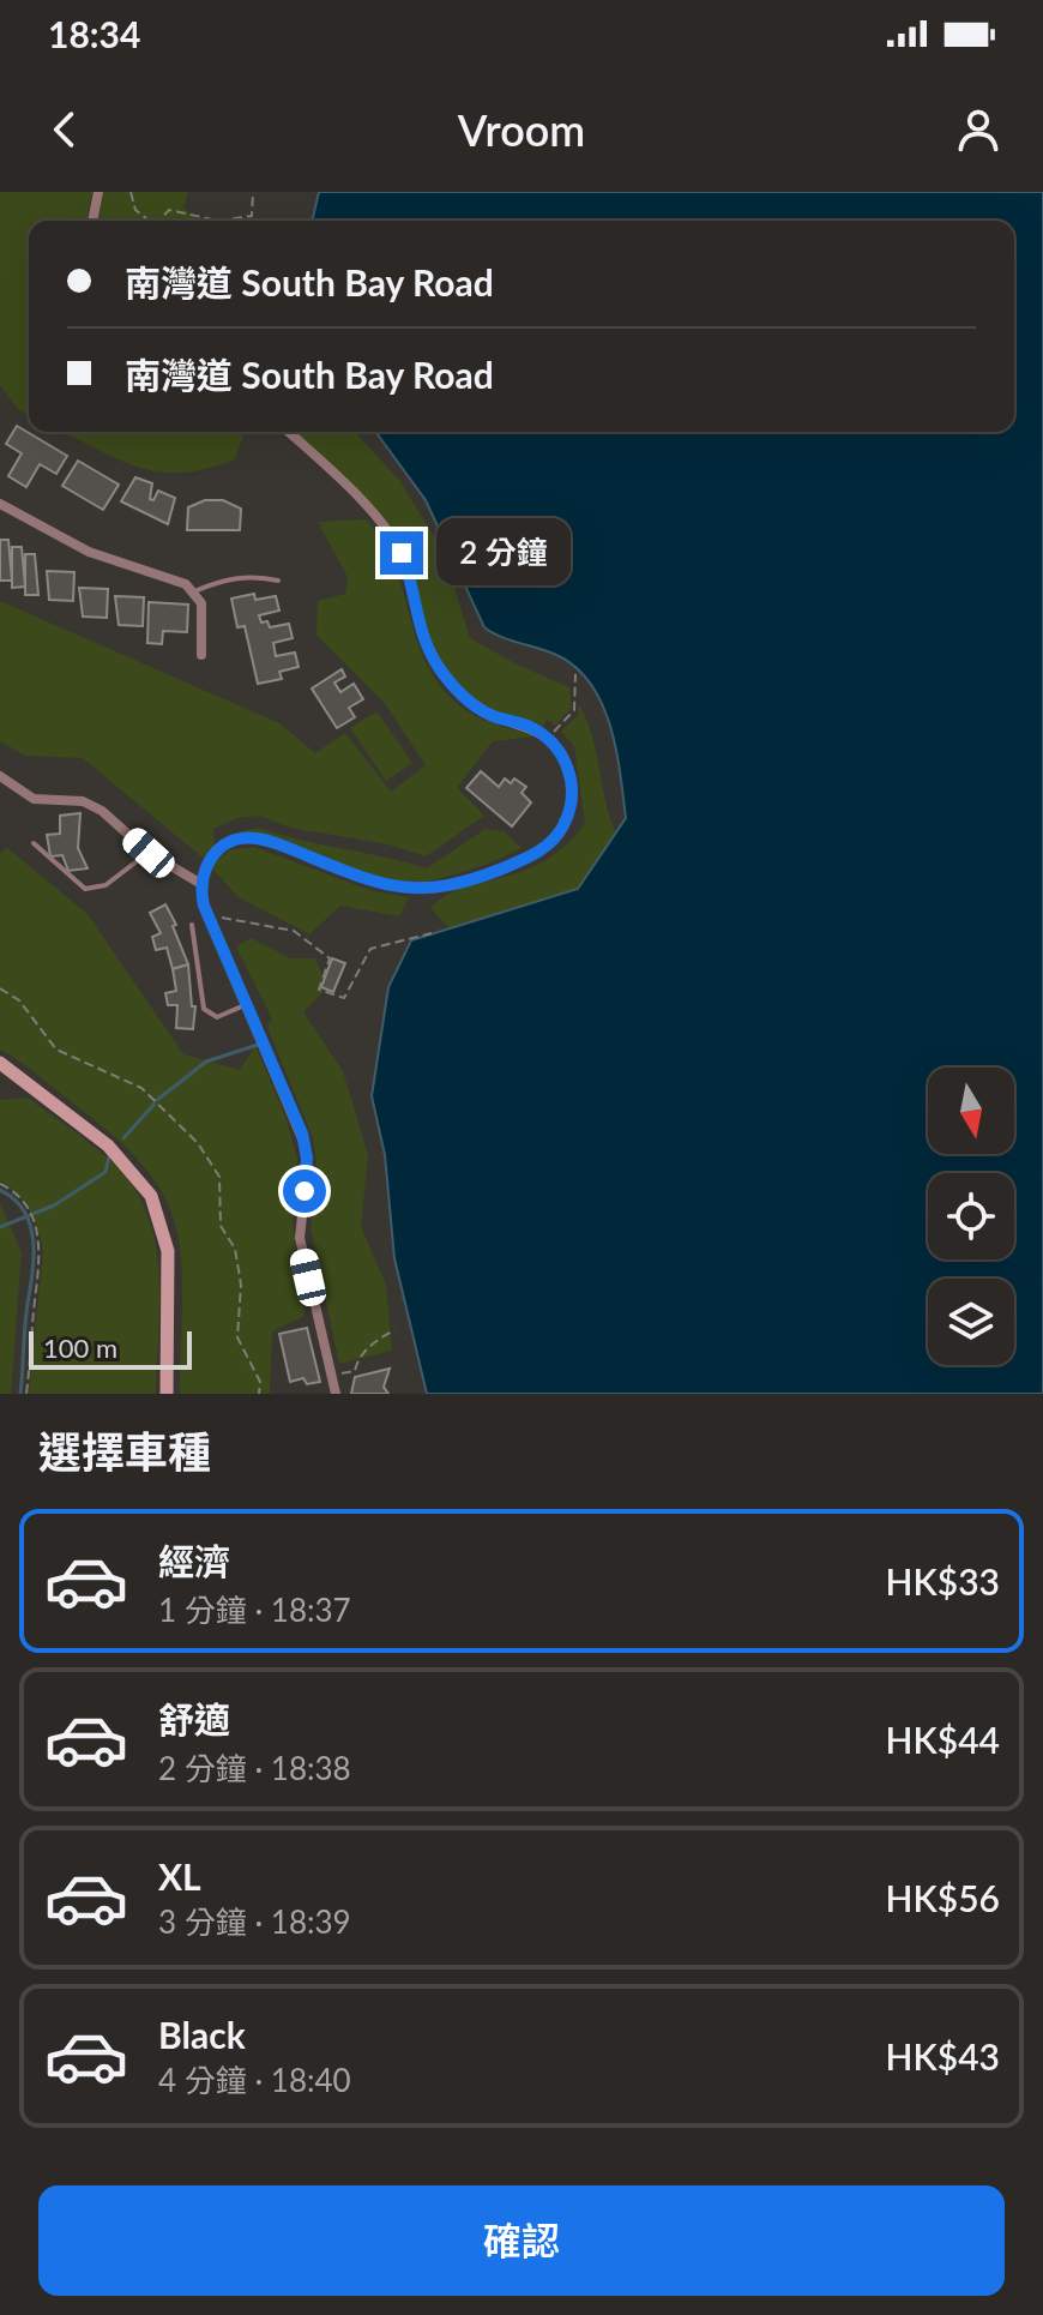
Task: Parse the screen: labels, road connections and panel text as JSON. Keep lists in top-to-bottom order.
{
  "scale_bar": "100 m",
  "north": "bottom",
  "page": {
    "status": "18:34",
    "header": "Vroom",
    "banner": ["南灣道 South Bay Road", "南灣道 South Bay Road"],
    "bubble": "2 分鐘",
    "scale": "100 m",
    "heading": "選擇車種",
    "list": [
      {
        "name": "經濟",
        "note": "1 分鐘 · 18:37",
        "value": "HK$33"
      },
      {
        "name": "舒適",
        "note": "2 分鐘 · 18:38",
        "value": "HK$44"
      },
      {
        "name": "XL",
        "note": "3 分鐘 · 18:39",
        "value": "HK$56"
      },
      {
        "name": "Black",
        "note": "4 分鐘 · 18:40",
        "value": "HK$43"
      }
    ],
    "buttons": "確認"
  }
}
